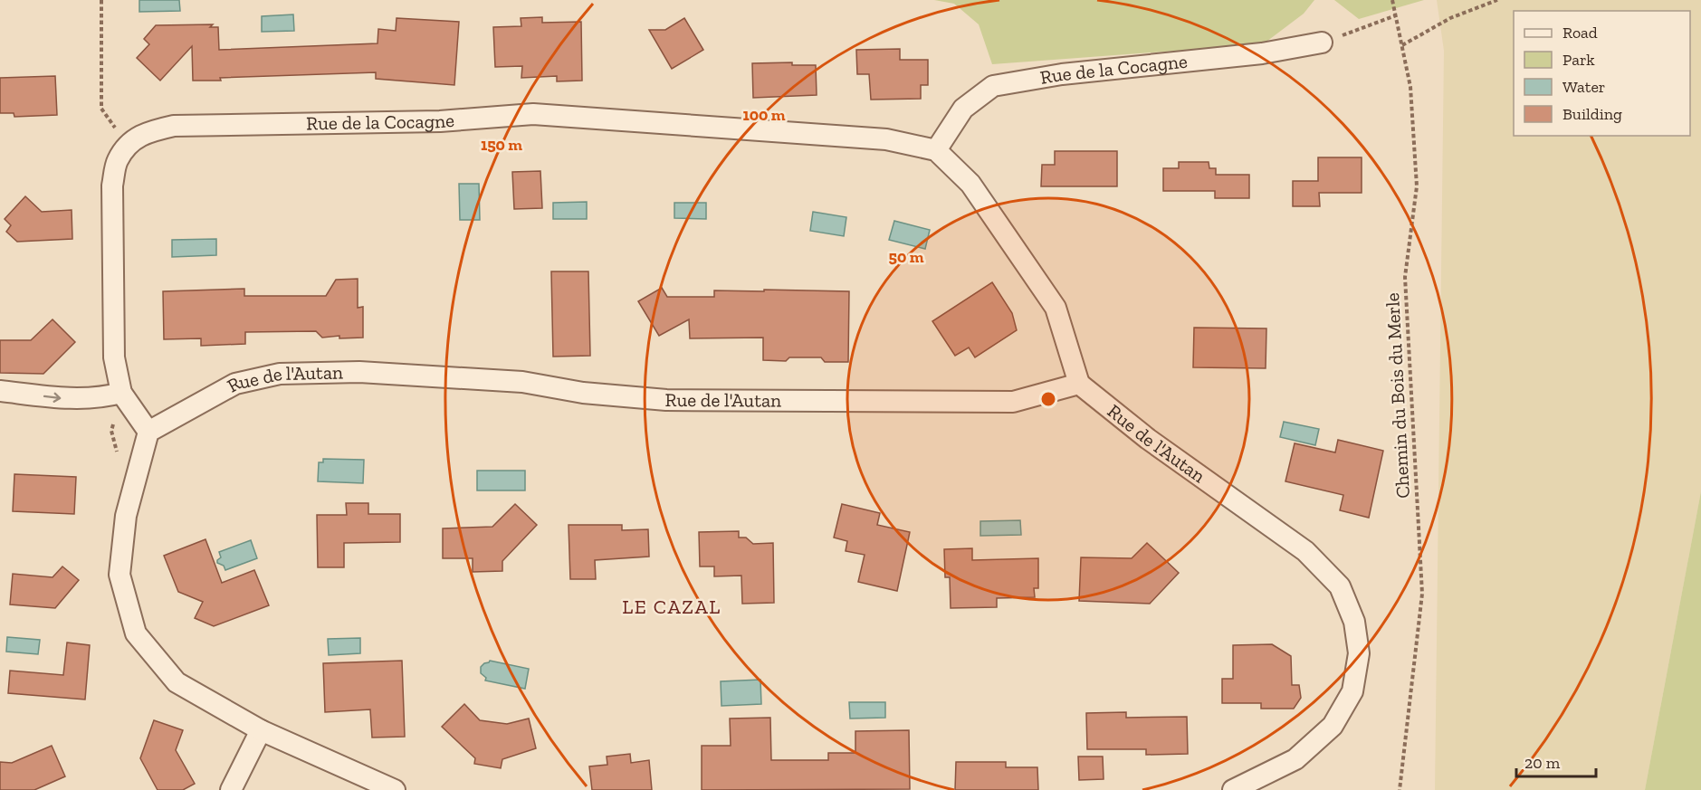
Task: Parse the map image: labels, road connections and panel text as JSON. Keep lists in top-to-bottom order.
{
  "streets": {
    "street": ["Rue de la Cocagne", "Rue de l'Autan"],
    "path": ["Chemin du Bois du Merle"]
  },
  "districts": ["LE CAZAL"],
  "legend": [
    "Road",
    "Park",
    "Water",
    "Building"
  ],
  "scale_bar": "20 m",
  "rings": ["100 m", "150 m", "50 m"]
}
